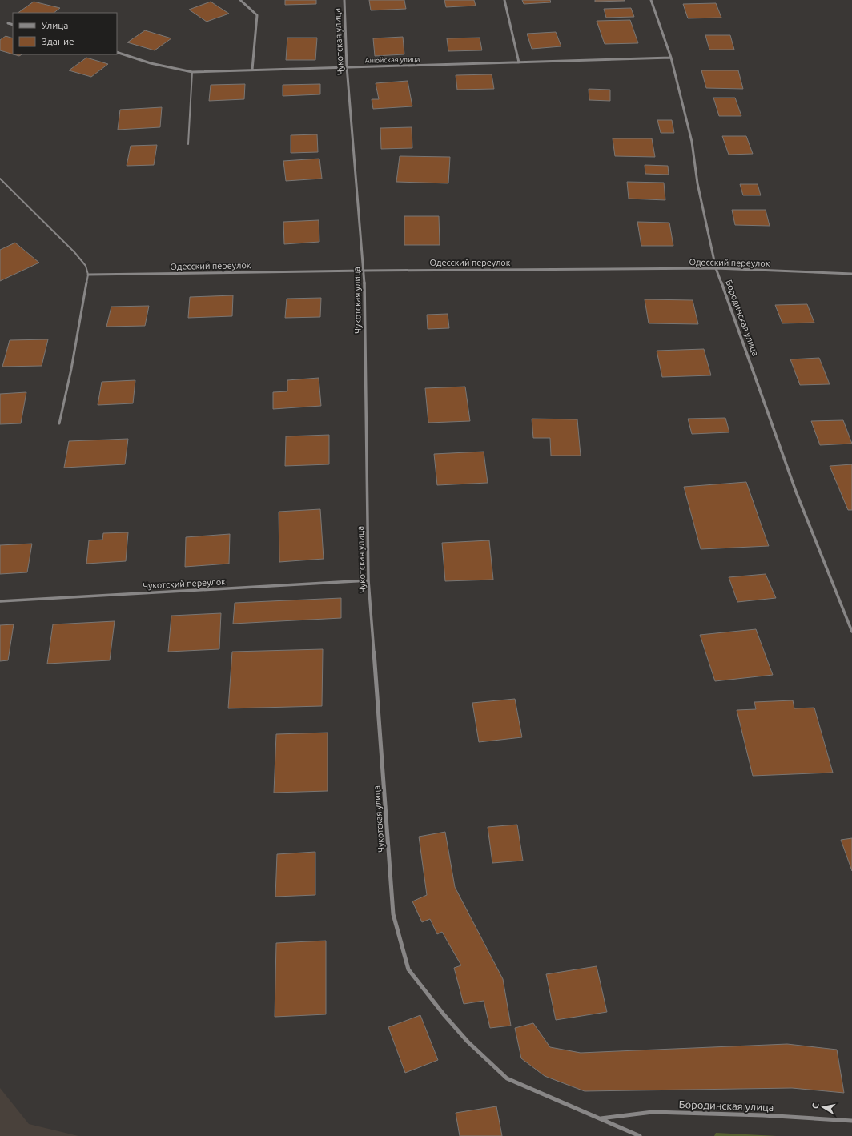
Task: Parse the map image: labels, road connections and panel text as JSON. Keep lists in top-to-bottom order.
{
  "streets": {
    "street": [
      "Чукотская улица",
      "Анюйская улица",
      "Одесский переулок",
      "Бородинская улица",
      "Чукотский переулок"
    ]
  },
  "crossings": [
    ["Чукотская улица", "Анюйская улица"],
    ["Чукотская улица", "Одесский переулок"],
    ["Чукотская улица", "Бородинская улица"],
    ["Чукотская улица", "Чукотский переулок"],
    ["Анюйская улица", "Бородинская улица"],
    ["Одесский переулок", "Бородинская улица"]
  ],
  "legend": ["Улица", "Здание"],
  "north": "left"
}
